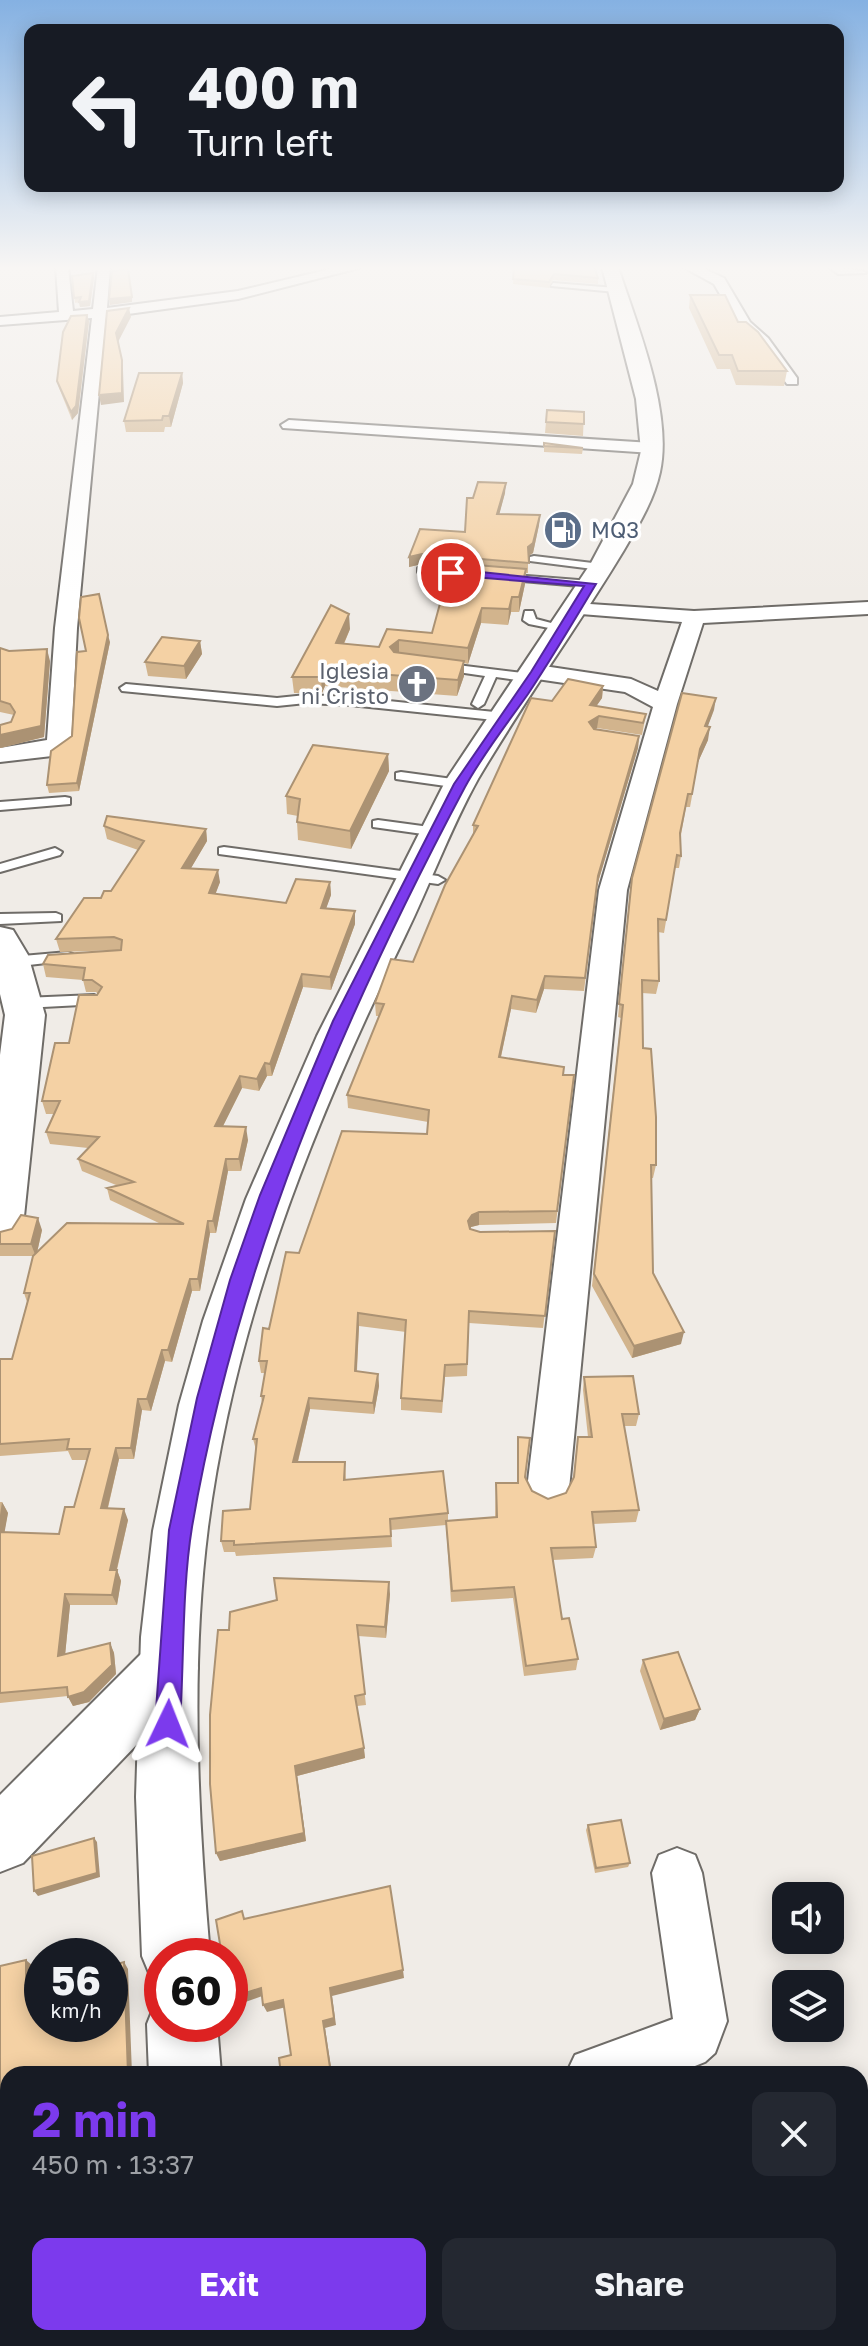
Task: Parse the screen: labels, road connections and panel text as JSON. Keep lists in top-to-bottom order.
{
  "places": {
    "fuel station": ["MQ3"],
    "church": ["Iglesia ni Cristo"]
  },
  "page": {
    "turn": ["400 m", "Turn left"],
    "speed": "56 km/h",
    "limit": "60",
    "heading": ["2 min", "450 m · 13:37"],
    "buttons": ["Exit", "Share"]
  }
}
